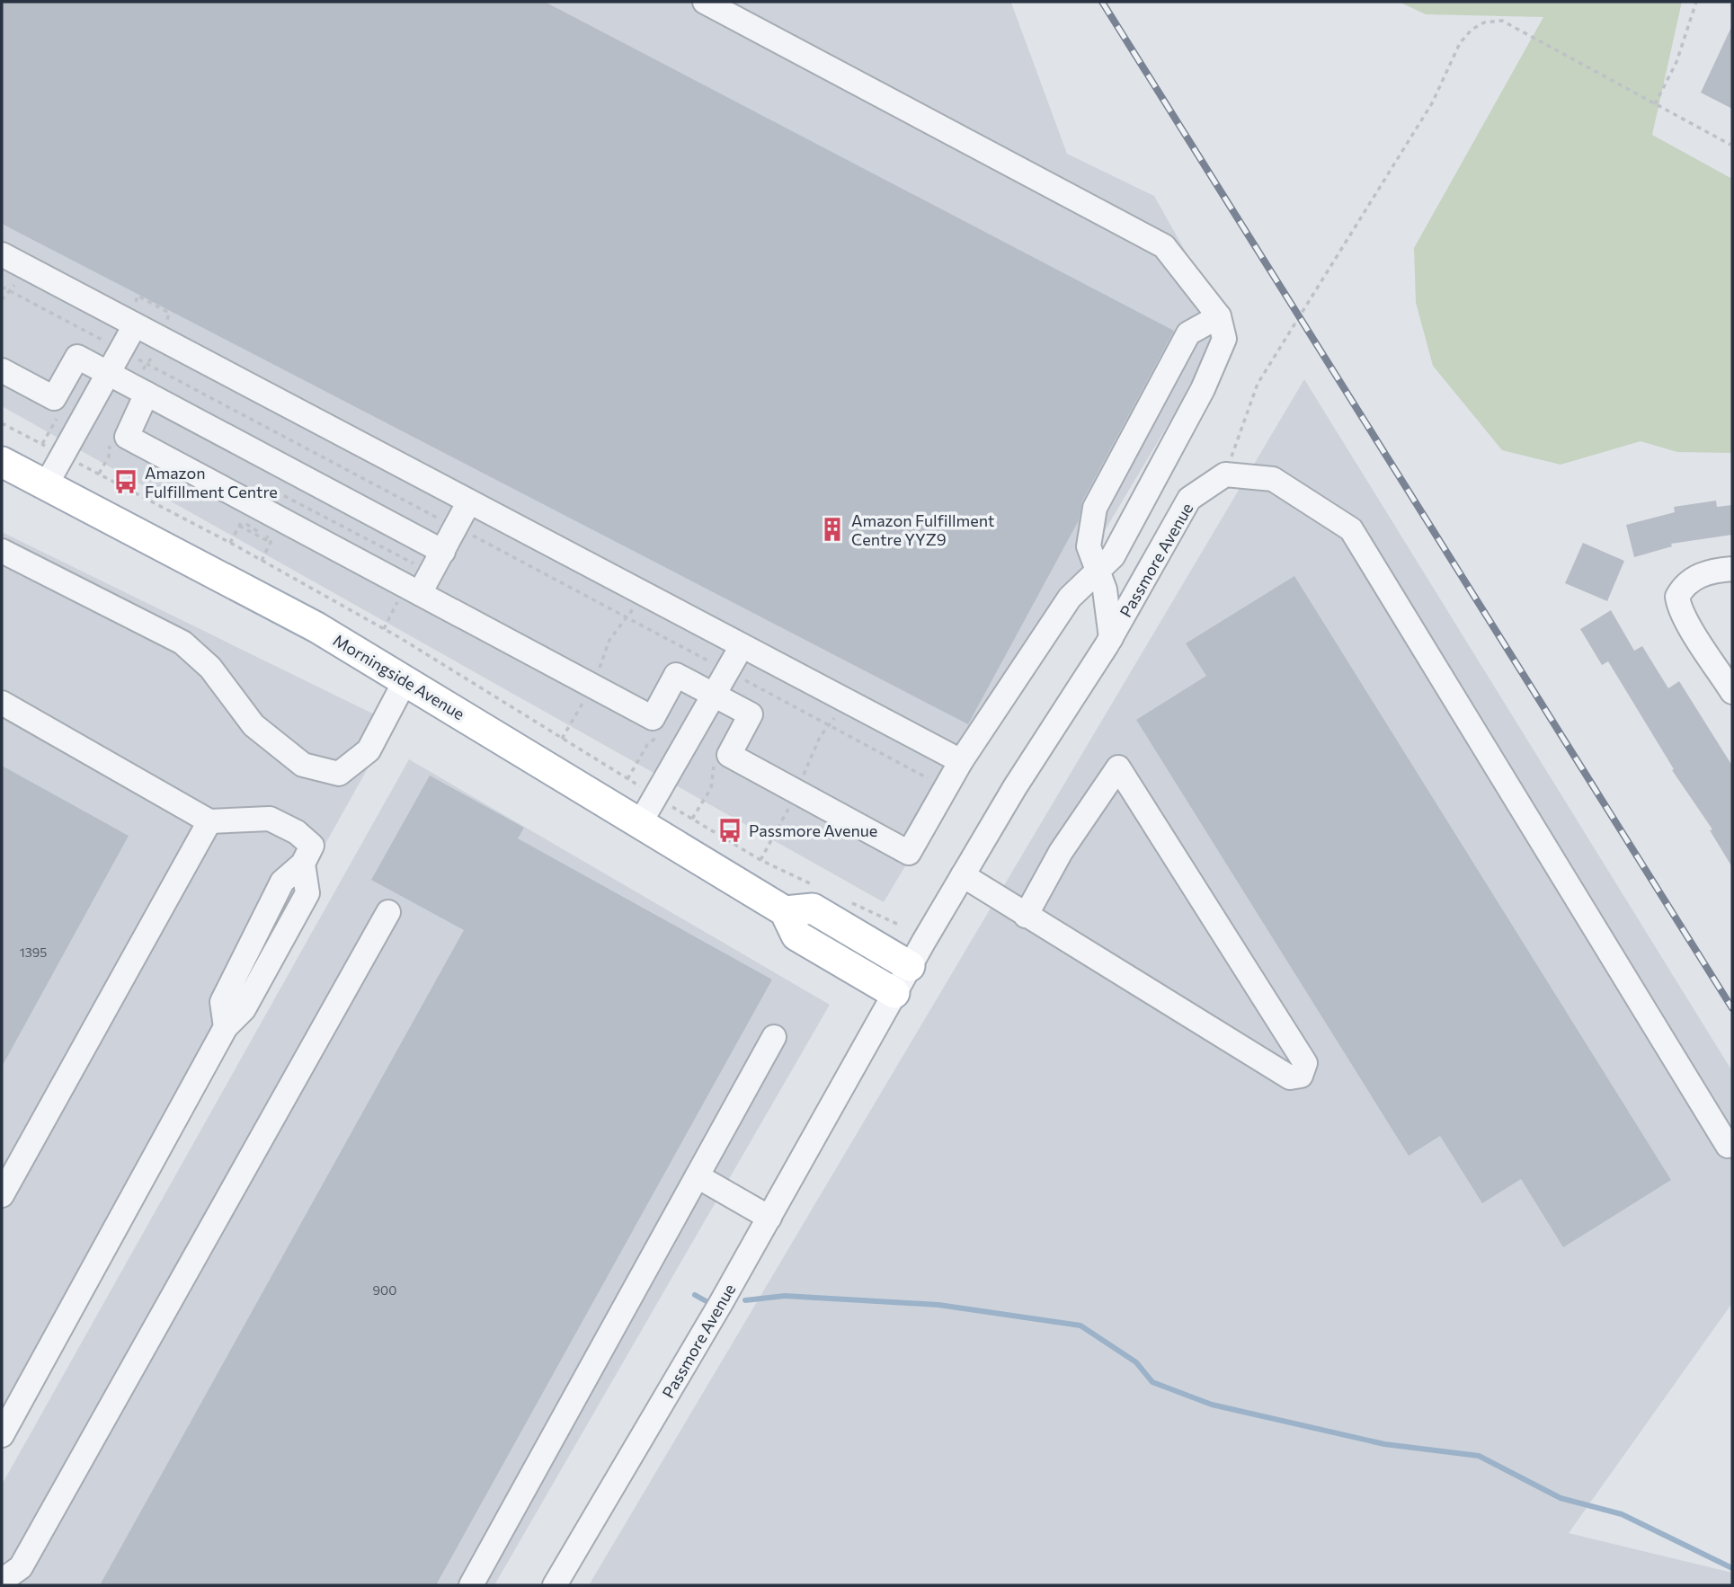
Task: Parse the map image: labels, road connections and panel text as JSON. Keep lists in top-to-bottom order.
{
  "streets": {
    "main road": ["Morningside Avenue"],
    "street": ["Passmore Avenue"]
  },
  "crossings": [
    ["Passmore Avenue", "Morningside Avenue"]
  ],
  "places": {
    "bus stop": ["Amazon Fulfillment Centre", "Passmore Avenue"],
    "building": ["Amazon Fulfillment Centre YYZ9"]
  },
  "house_numbers": ["1395", "900"]
}
